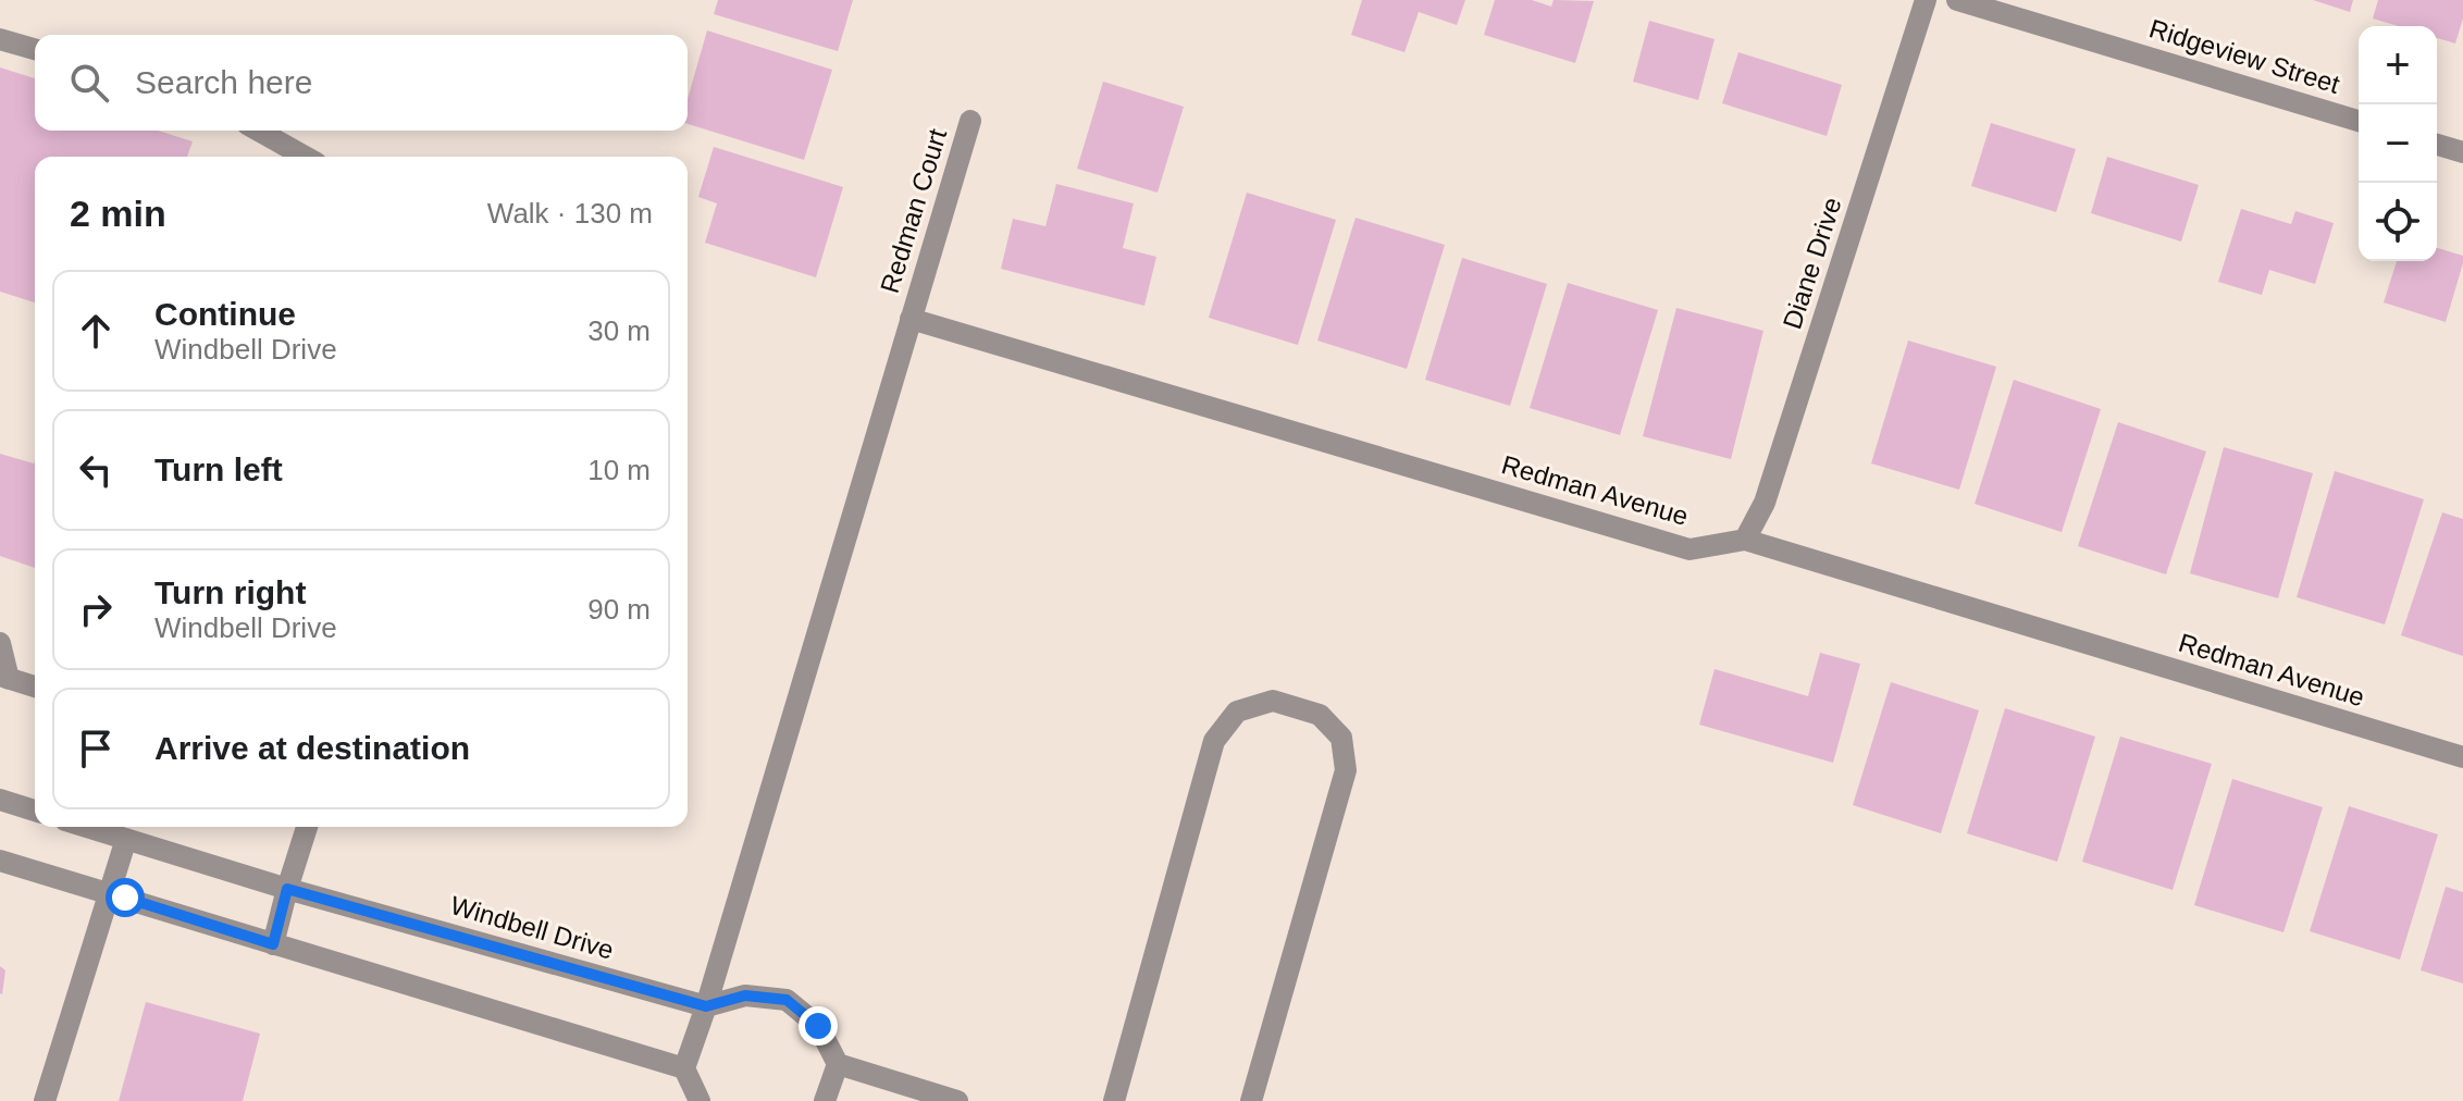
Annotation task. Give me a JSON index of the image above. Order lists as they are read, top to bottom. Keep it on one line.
{"streets":{"street":["Ridgeview Street","Redman Court","Diane Drive","Redman Avenue","Windbell Drive"]},"crossings":[["Redman Court","Redman Avenue"],["Redman Court","Windbell Drive"],["Diane Drive","Redman Avenue"]],"page":{"map_buttons":["+","−"],"search":"Search here","heading":["2 min","Walk · 130 m"],"list":[["Continue","Windbell Drive","30 m"],["Turn left","10 m"],["Turn right","Windbell Drive","90 m"],"Arrive at destination"]}}
